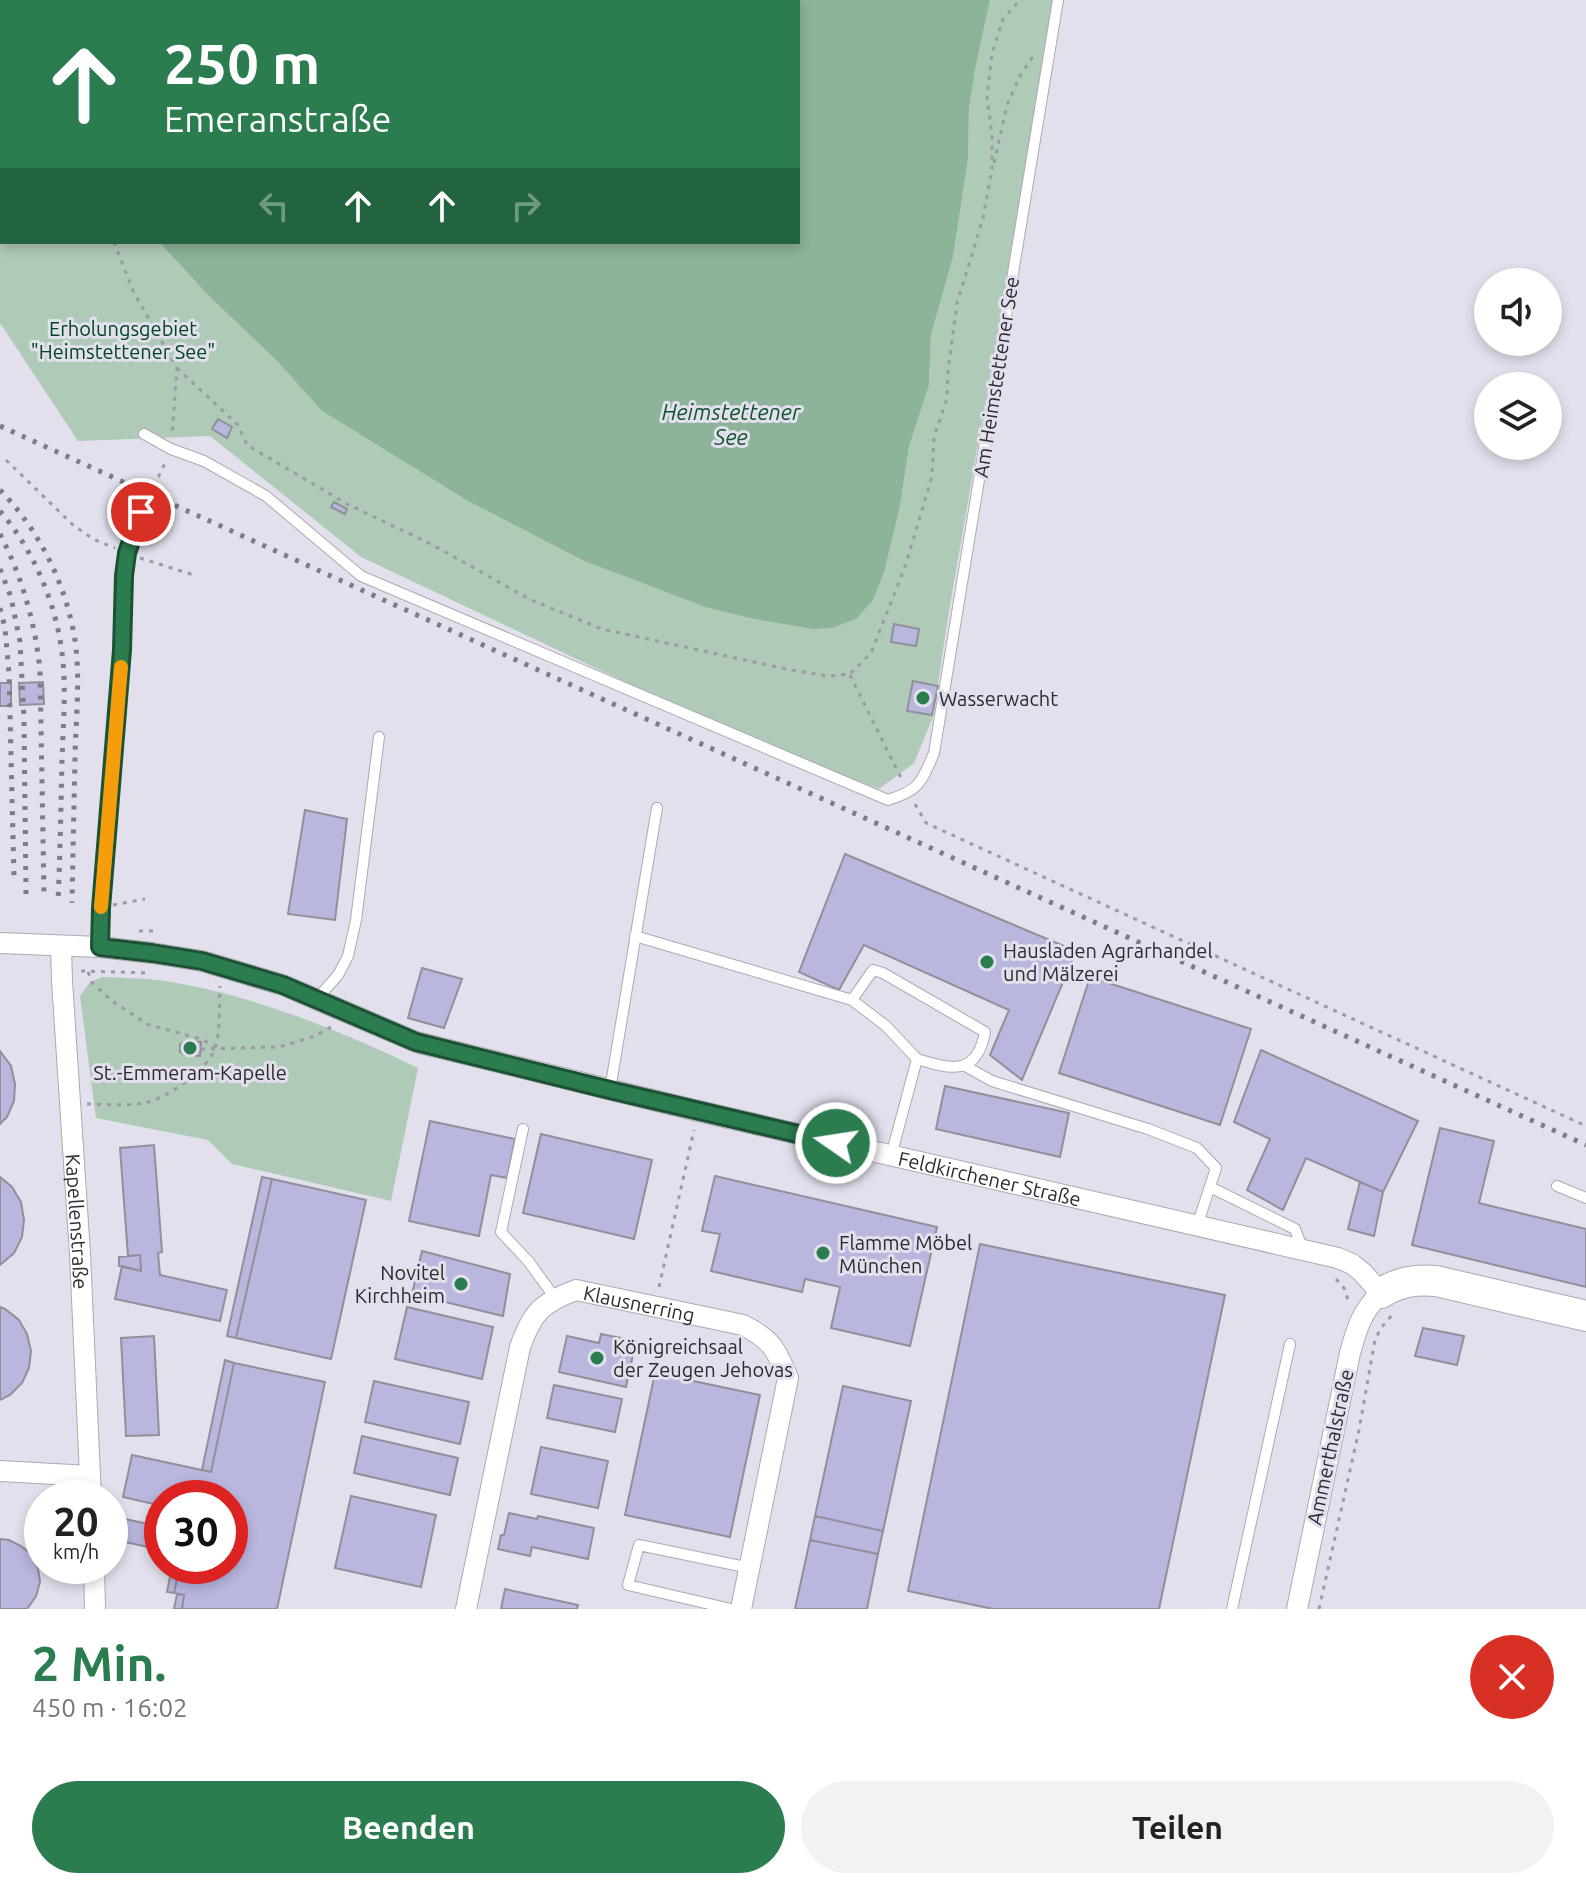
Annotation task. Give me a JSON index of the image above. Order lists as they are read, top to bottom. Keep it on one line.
{"streets":{"street":["Feldkirchener Straße","Kapellenstraße","Klausnerring","Ammerthalstraße"],"lane":["Am Heimstettener See"]},"crossings":[["Feldkirchener Straße","Kapellenstraße"],["Feldkirchener Straße","Ammerthalstraße"]],"water":["Heimstettener See"],"parks":["Erholungsgebiet \"Heimstettener See\""],"places":["Wasserwacht","Hausladen Agrarhandel und Mälzerei","St.-Emmeram-Kapelle","Flamme Möbel München","Novitel Kirchheim","Königreichsaal der Zeugen Jehovas"],"page":{"turn":["250 m","Emeranstraße"],"speed":"20 km/h","limit":"30","heading":["2 Min.","450 m · 16:02"],"buttons":["Beenden","Teilen"]}}
